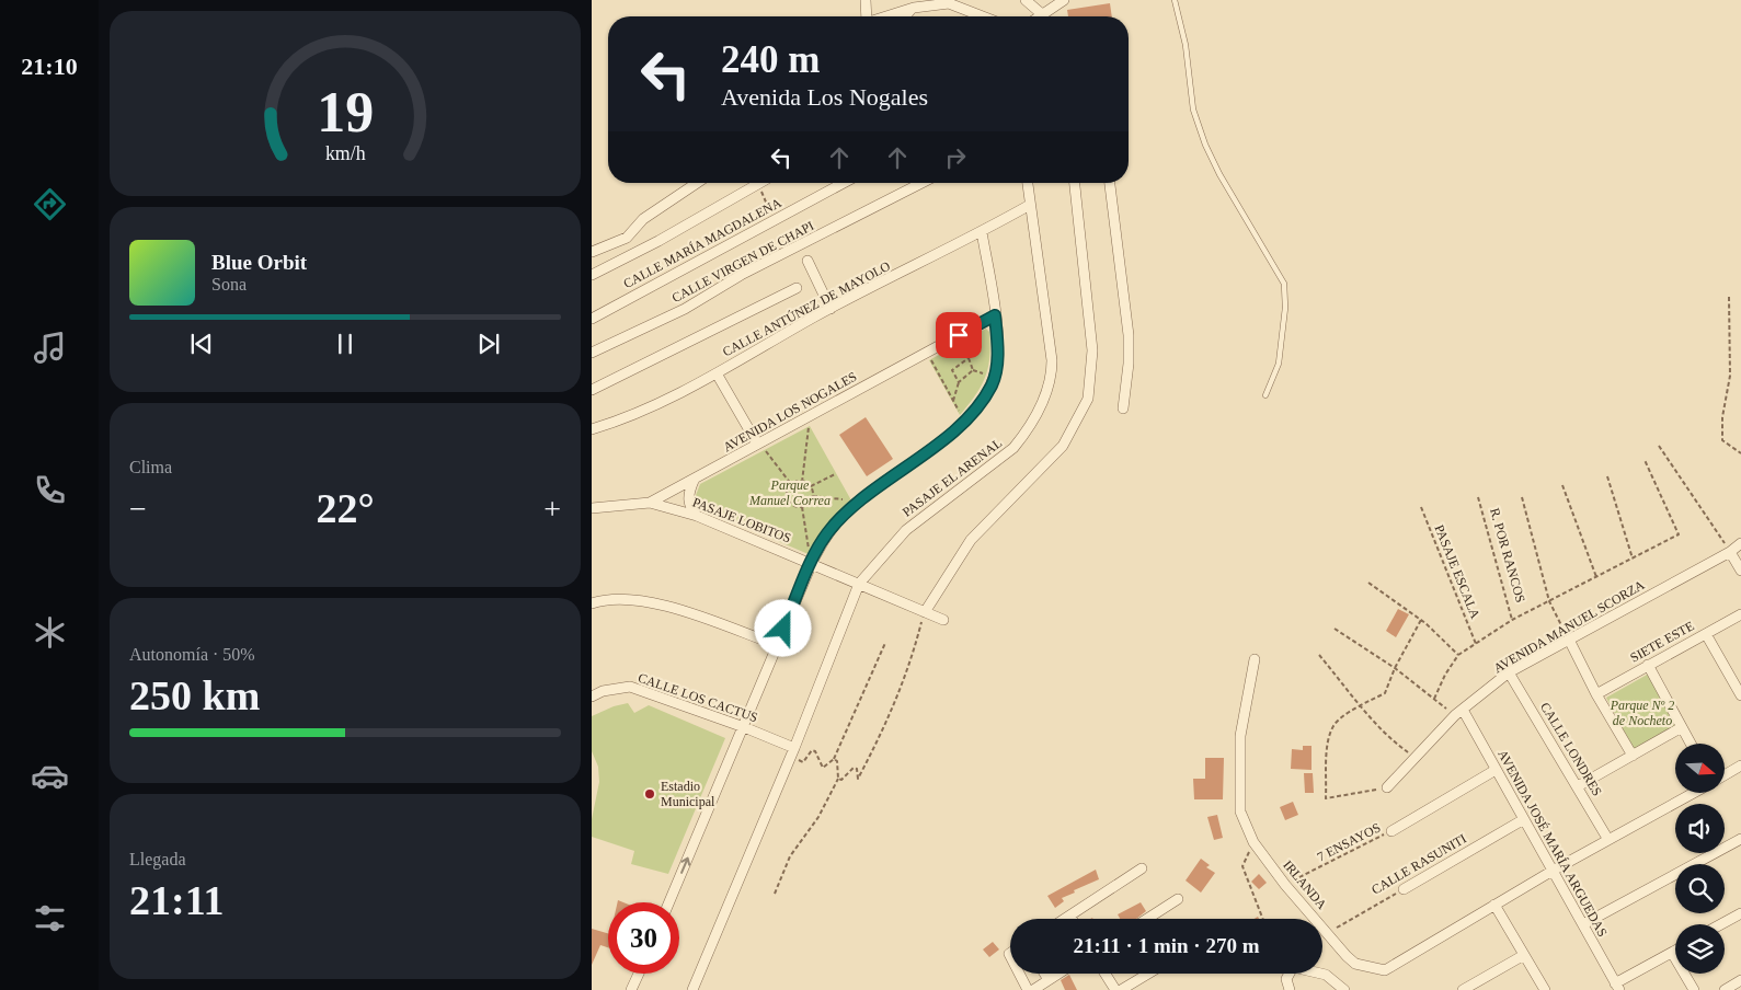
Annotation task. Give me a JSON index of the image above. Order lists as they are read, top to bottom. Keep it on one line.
{"streets":{"street":["CALLE MARÍA MAGDALENA","CALLE VIRGEN DE CHAPI","CALLE ANTÚNEZ DE MAYOLO","AVENIDA LOS NOGALES","PASAJE EL ARENAL","PASAJE LOBITOS","AVENIDA MANUEL SCORZA","SIETE ESTE","CALLE LOS CACTUS","CALLE LONDRES","AVENIDA JOSÉ MARÍA ARGUEDAS","CALLE RASUNITI","IRLANDA"],"path":["R. POR RANCOS","PASAJE ESCALA","7 ENSAYOS"]},"crossings":[["CALLE ANTÚNEZ DE MAYOLO","PASAJE EL ARENAL"],["AVENIDA LOS NOGALES","PASAJE LOBITOS"],["PASAJE EL ARENAL","PASAJE LOBITOS"],["PASAJE EL ARENAL","CALLE LOS CACTUS"],["AVENIDA MANUEL SCORZA","CALLE LONDRES"],["AVENIDA MANUEL SCORZA","AVENIDA JOSÉ MARÍA ARGUEDAS"],["CALLE LONDRES","IRLANDA"],["7 ENSAYOS","IRLANDA"],["AVENIDA JOSÉ MARÍA ARGUEDAS","CALLE RASUNITI"],["AVENIDA JOSÉ MARÍA ARGUEDAS","IRLANDA"],["CALLE RASUNITI","IRLANDA"]],"parks":["Parque Manuel Correa","Parque Nº 2 de Nocheto"],"places":["Estadio Municipal"],"north":"right","page":{"tabs":"21:10","turn":["240 m","Avenida Los Nogales"],"song":["Blue Orbit","Sona"],"tile":["Clima",["Autonomía · 50%","250 km"],["Llegada","21:11"]],"heat":["−","22°","+"],"limit":"30","trip":"21:11 · 1 min · 270 m","gauge":["19","km/h"]}}
